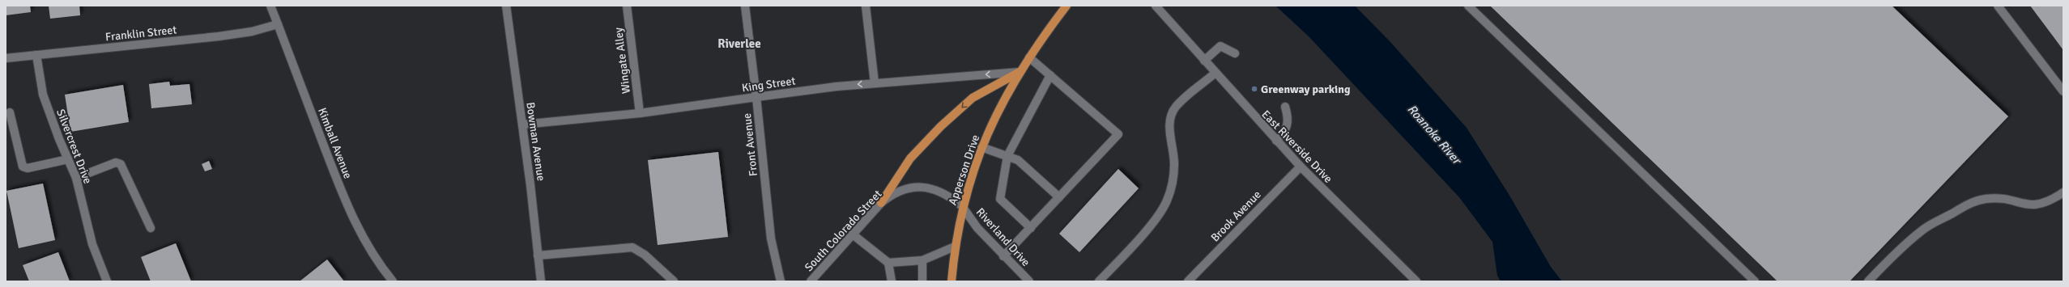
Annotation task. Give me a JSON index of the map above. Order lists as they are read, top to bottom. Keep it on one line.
{"streets":{"main road":["Apperson Drive"],"street":["Franklin Street","Wingate Alley","King Street","Bowman Avenue","Kimball Avenue","Front Avenue","Silvercrest Drive","East Riverside Drive","Brook Avenue","South Colorado Street","Riverland Drive"]},"crossings":[["Franklin Street","Kimball Avenue"],["Franklin Street","Silvercrest Drive"],["Wingate Alley","King Street"],["King Street","Bowman Avenue"],["King Street","Front Avenue"],["King Street","Apperson Drive"],["East Riverside Drive","Brook Avenue"],["Apperson Drive","South Colorado Street"],["Apperson Drive","Riverland Drive"],["South Colorado Street","Riverland Drive"]],"one_way":["King Street"],"districts":["Riverlee"],"water":["Roanoke River"],"places":["Greenway parking"]}
